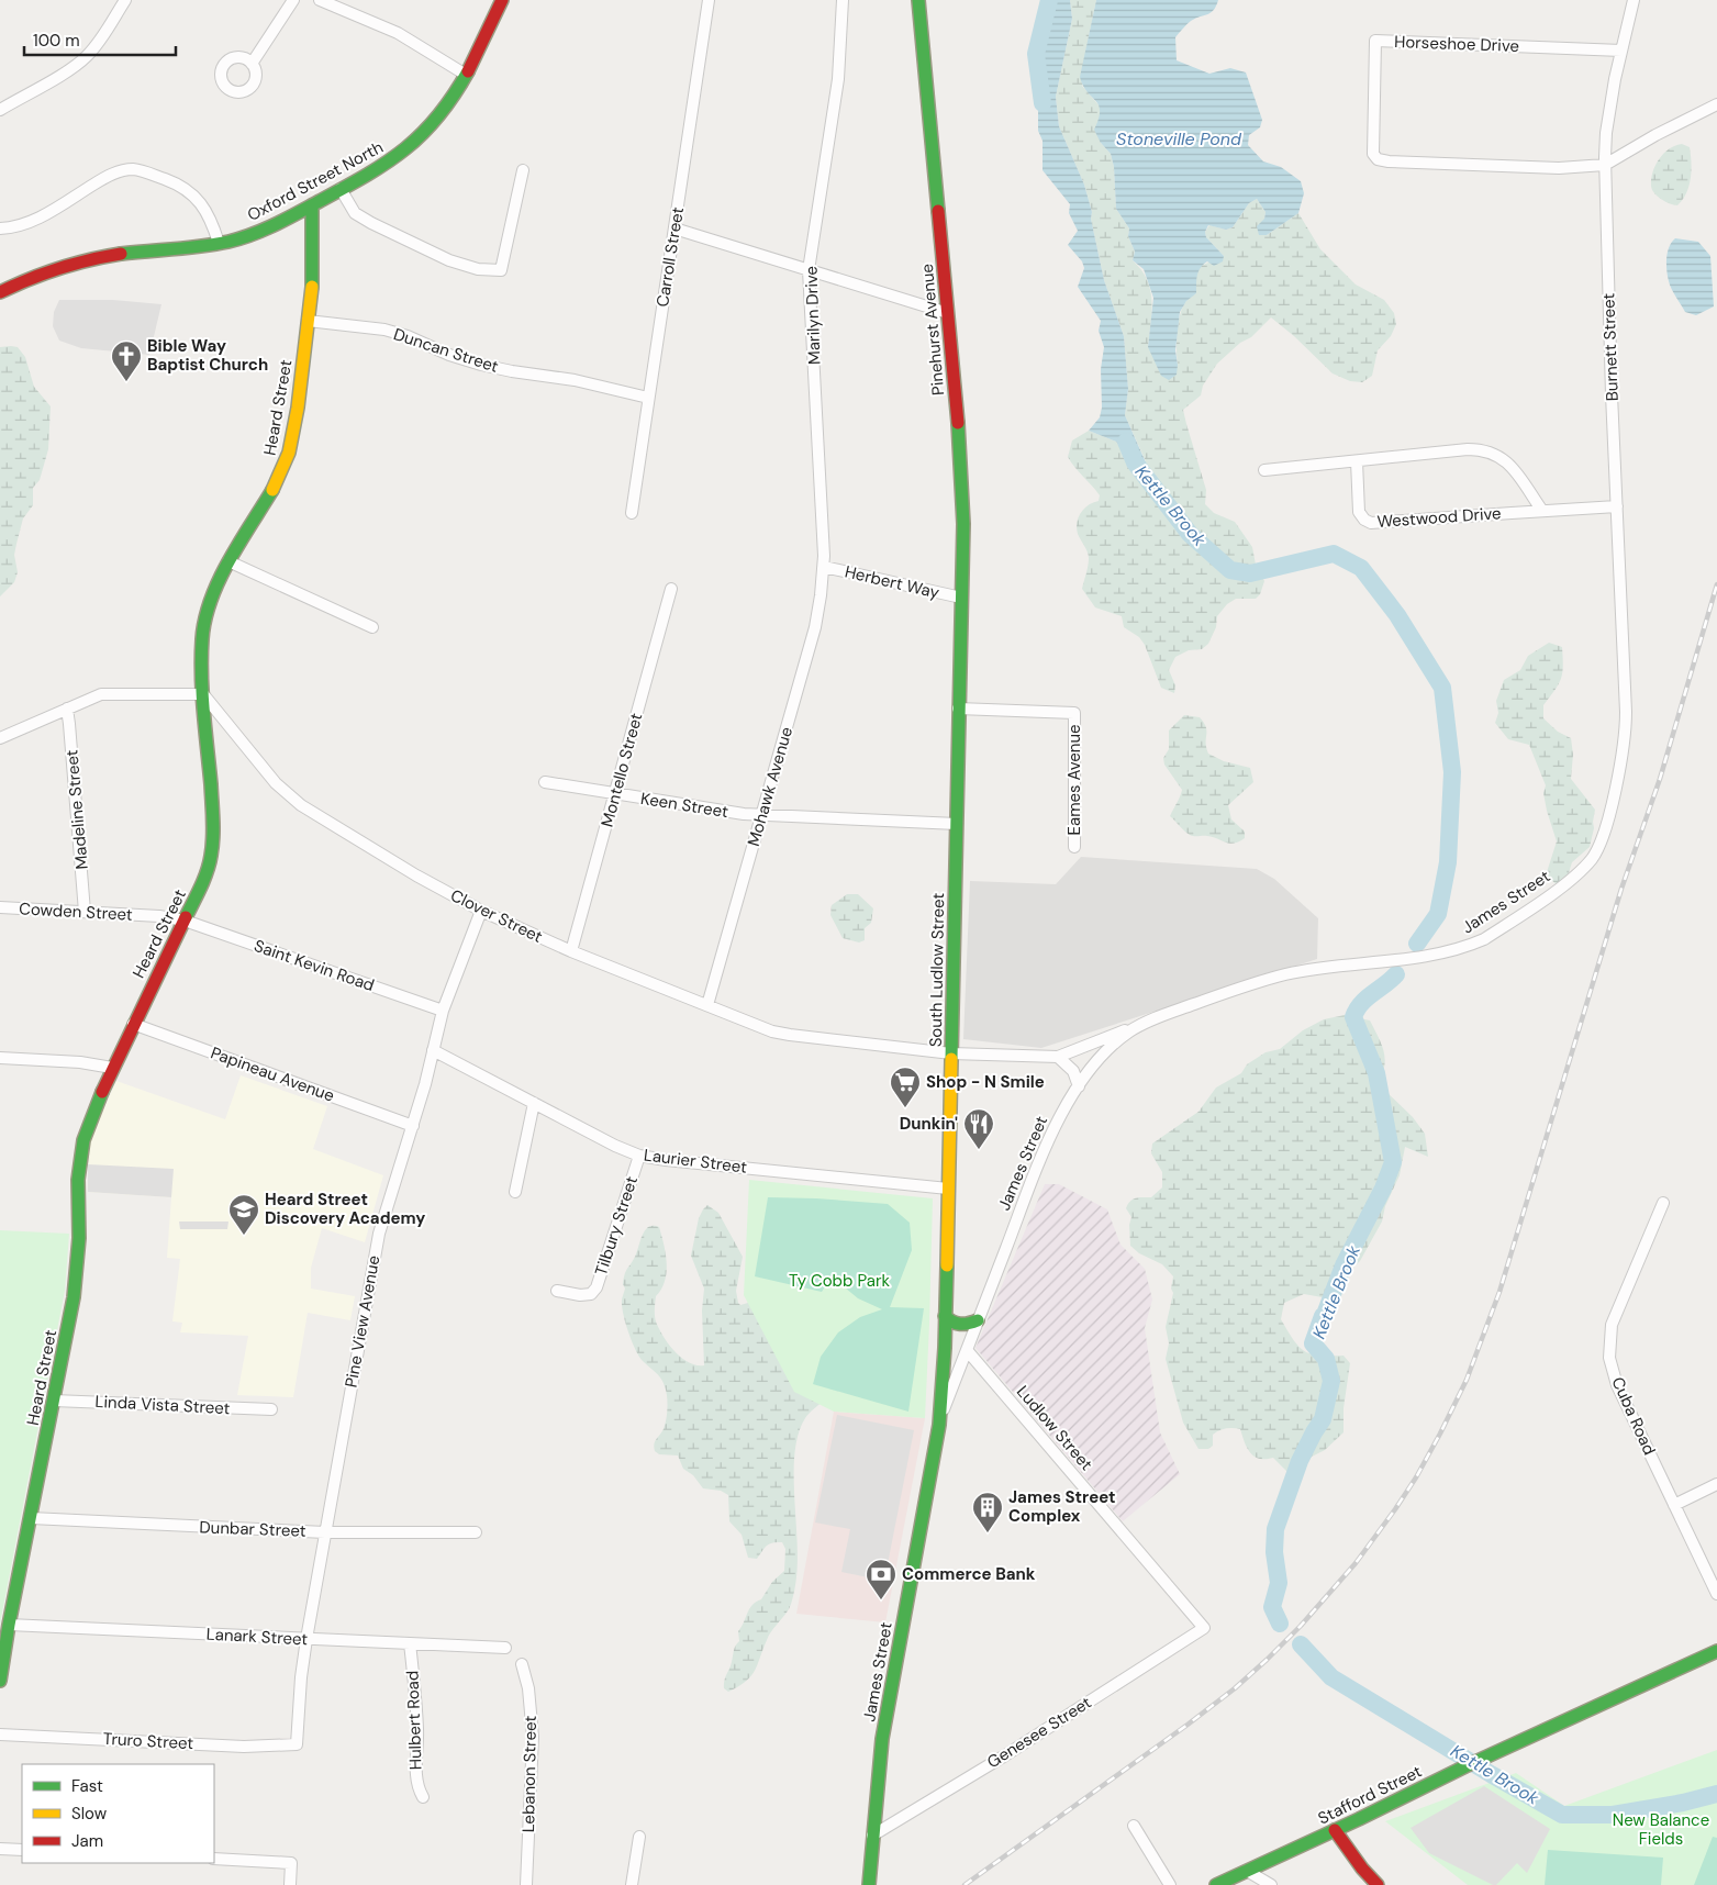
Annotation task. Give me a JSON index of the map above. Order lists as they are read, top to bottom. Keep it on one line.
{"streets":{"main road":["Oxford Street North","Pinehurst Avenue","Heard Street","James Street","South Ludlow Street","Stafford Street"],"street":["Horseshoe Drive","Carroll Street","Marilyn Drive","Burnett Street","Duncan Street","Westwood Drive","Herbert Way","Montello Street","Eames Avenue","Mohawk Avenue","Keen Street","Madeline Street","Cowden Street","Clover Street","Saint Kevin Road","Papineau Avenue","Laurier Street","Tilbury Street","Pine View Avenue","Linda Vista Street","Cuba Road","Ludlow Street","Dunbar Street","Lanark Street","Hulbert Road","Genesee Street","Truro Street","Lebanon Street"]},"crossings":[["Horseshoe Drive","Burnett Street"],["Oxford Street North","Heard Street"],["Carroll Street","Duncan Street"],["Marilyn Drive","Herbert Way"],["Marilyn Drive","Mohawk Avenue"],["Pinehurst Avenue","Herbert Way"],["Pinehurst Avenue","South Ludlow Street"],["Burnett Street","Westwood Drive"],["Burnett Street","James Street"],["Duncan Street","Heard Street"],["Heard Street","Cowden Street"],["Heard Street","Clover Street"],["Heard Street","Saint Kevin Road"],["Heard Street","Papineau Avenue"],["Heard Street","Linda Vista Street"],["Heard Street","Dunbar Street"],["Heard Street","Lanark Street"],["Herbert Way","Mohawk Avenue"],["Montello Street","Keen Street"],["Montello Street","Clover Street"],["Eames Avenue","South Ludlow Street"],["Mohawk Avenue","Keen Street"],["Mohawk Avenue","Clover Street"],["Keen Street","South Ludlow Street"],["Madeline Street","Cowden Street"],["James Street","Clover Street"],["James Street","South Ludlow Street"],["James Street","Ludlow Street"],["James Street","Genesee Street"],["Cowden Street","Saint Kevin Road"],["Clover Street","South Ludlow Street"],["Clover Street","Pine View Avenue"],["Saint Kevin Road","Pine View Avenue"],["South Ludlow Street","Laurier Street"],["Papineau Avenue","Pine View Avenue"],["Laurier Street","Tilbury Street"],["Laurier Street","Pine View Avenue"],["Pine View Avenue","Dunbar Street"],["Pine View Avenue","Lanark Street"],["Pine View Avenue","Truro Street"],["Ludlow Street","Genesee Street"],["Lanark Street","Hulbert Road"]],"water":["Stoneville Pond","Kettle Brook"],"parks":["Ty Cobb Park","New Balance Fields"],"places":{"church":["Bible Way Baptist Church"],"supermarket":["Shop - N Smile"],"restaurant":["Dunkin'"],"school or university":["Heard Street Discovery Academy"],"building":["James Street Complex"],"bank":["Commerce Bank"]},"legend":["Fast","Slow","Jam"],"scale_bar":"100 m"}
